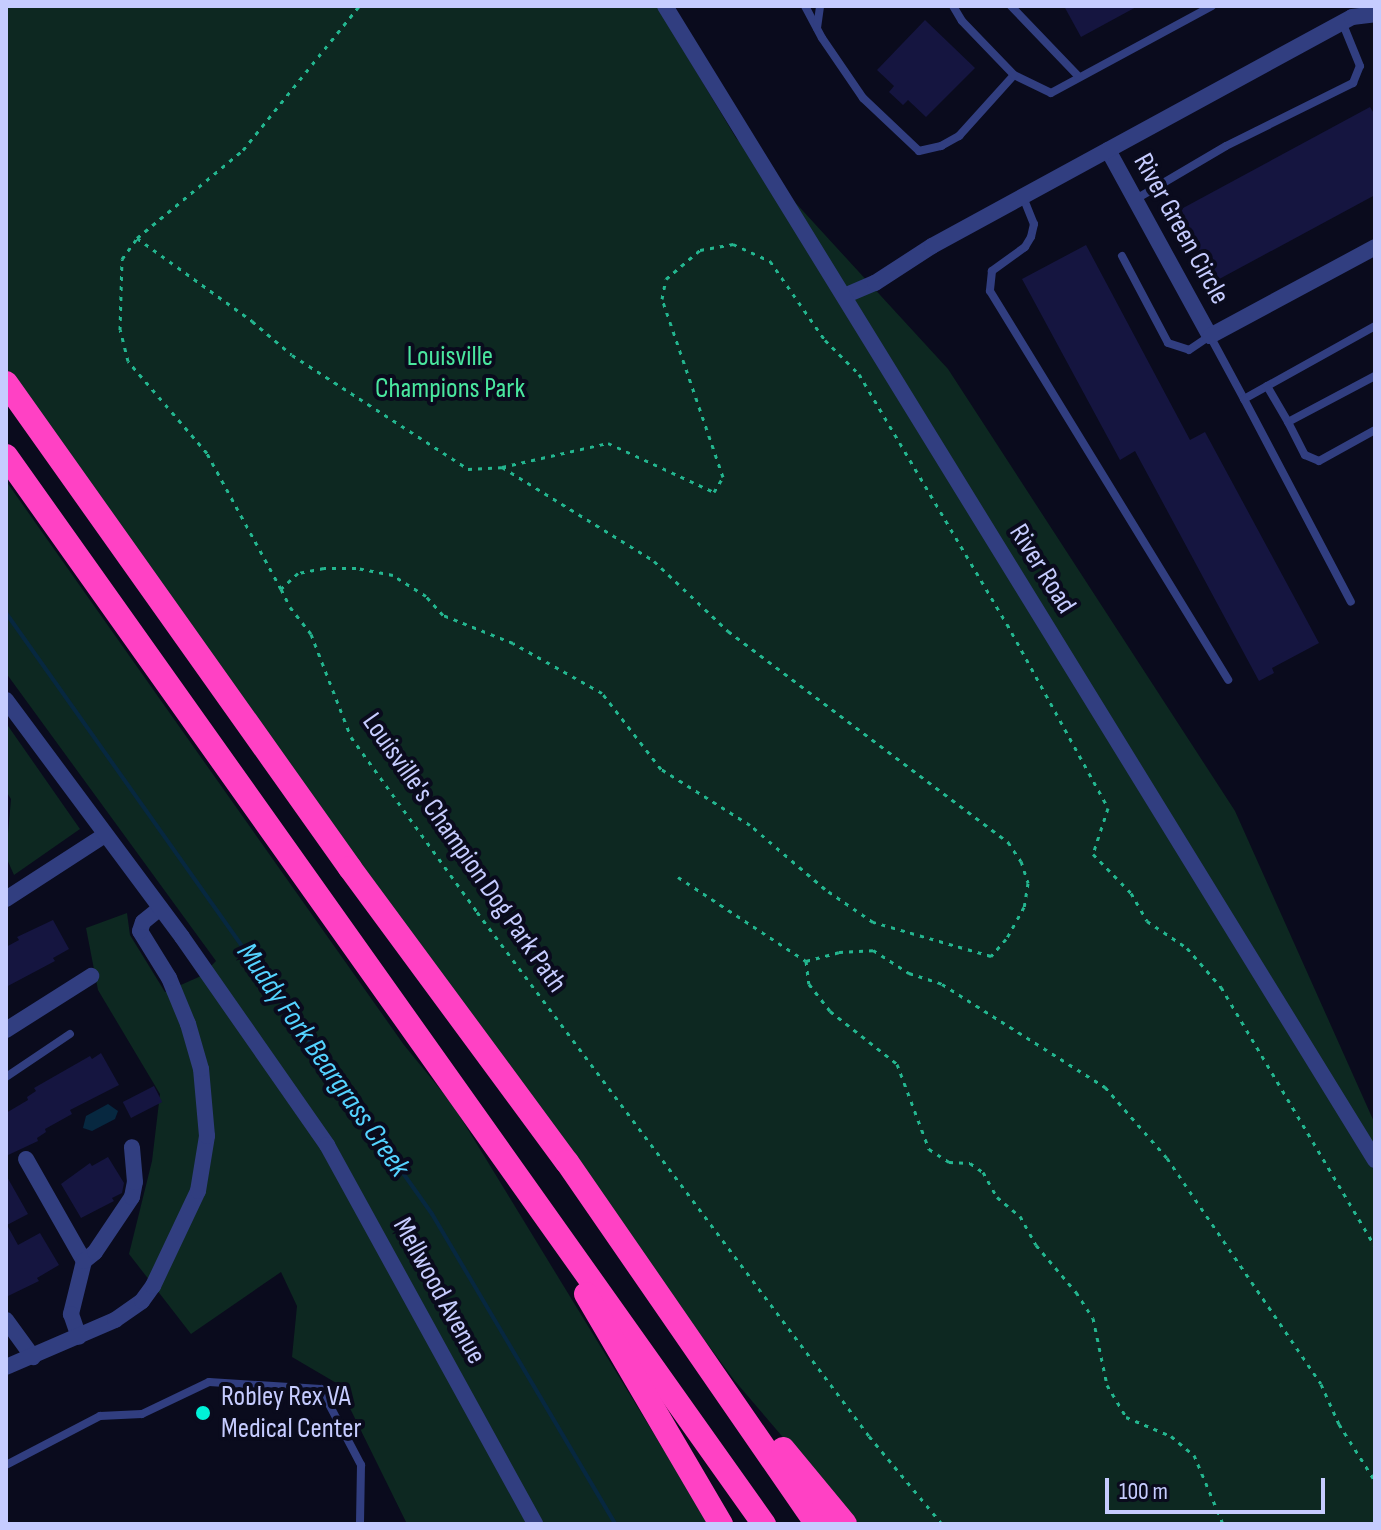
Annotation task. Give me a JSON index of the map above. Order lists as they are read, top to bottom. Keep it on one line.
{"streets":{"street":["River Green Circle","River Road","Mellwood Avenue"],"path":["Louisville's Champion Dog Park Path"]},"crossings":[["River Green Circle","River Road"]],"water":["Muddy Fork Beargrass Creek"],"parks":["Louisville Champions Park"],"places":["Robley Rex VA Medical Center"],"scale_bar":"100 m"}
